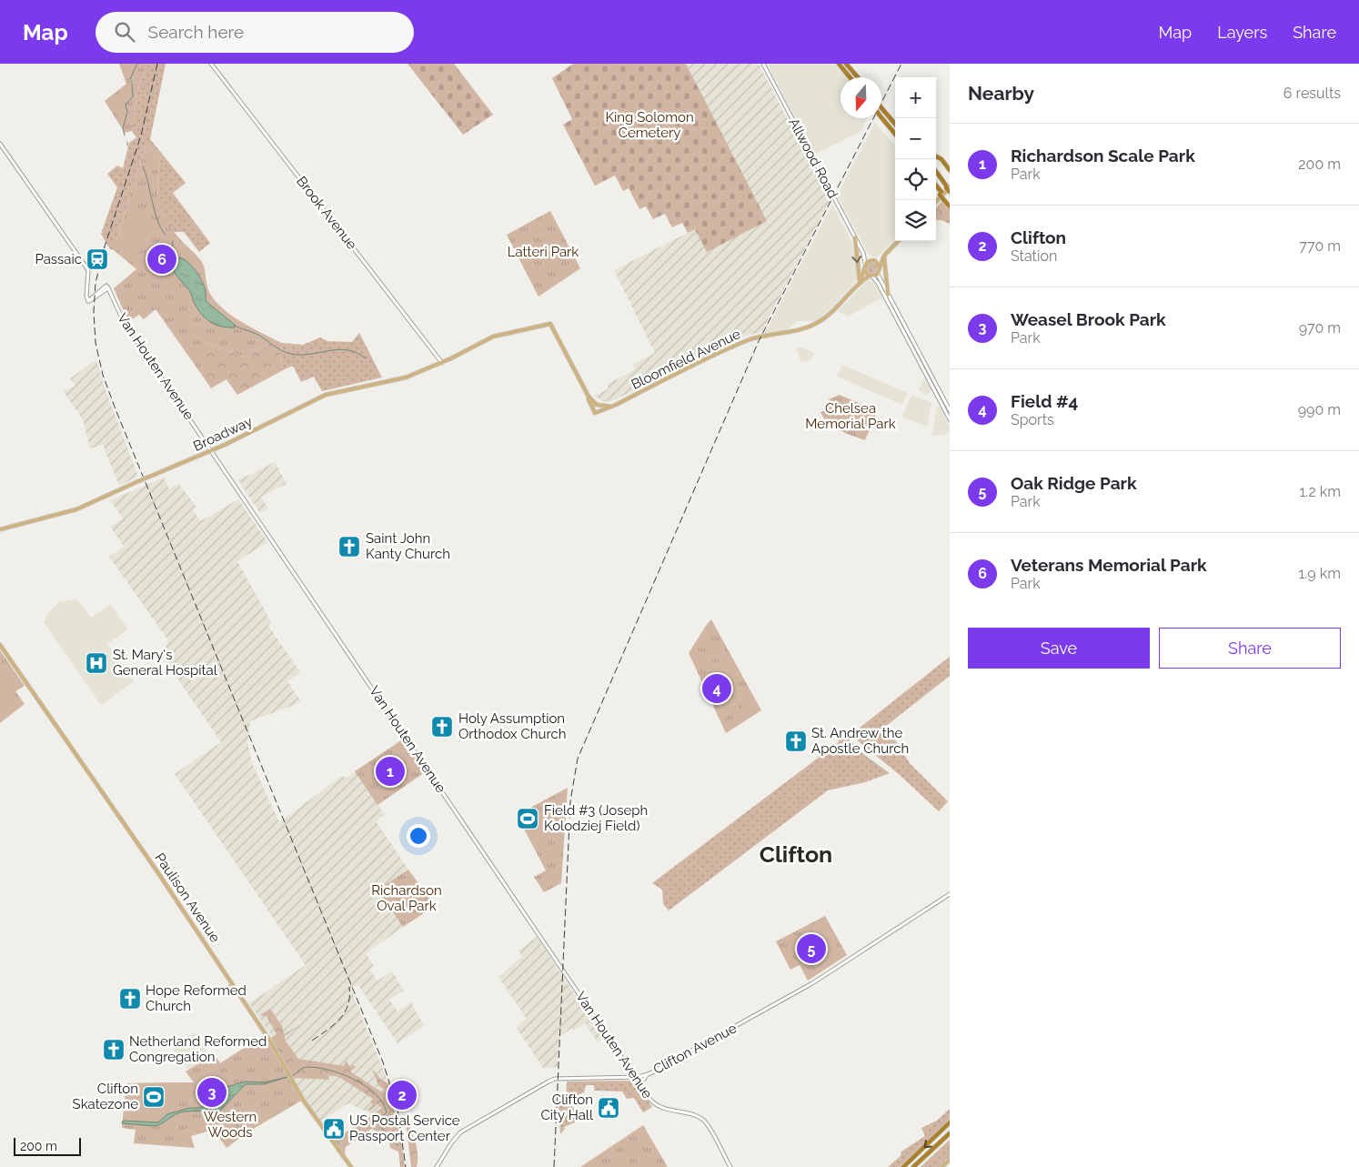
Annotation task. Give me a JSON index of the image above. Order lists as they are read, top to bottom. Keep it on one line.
{"streets":{"main road":["Allwood Road","Brook Avenue","Bloomfield Avenue","Van Houten Avenue","Broadway","Paulison Avenue","Clifton Avenue"]},"crossings":[["Allwood Road","Bloomfield Avenue"],["Brook Avenue","Broadway"],["Bloomfield Avenue","Broadway"],["Van Houten Avenue","Broadway"],["Van Houten Avenue","Clifton Avenue"]],"districts":["Clifton"],"parks":["King Solomon Cemetery","Latteri Park","Chelsea Memorial Park","Richardson Oval Park","Western Woods"],"places":{"station":["Passaic"],"church":["Saint John Kanty Church","Holy Assumption Orthodox Church","St. Andrew the Apostle Church","Hope Reformed Church","Netherland Reformed Congregation"],"hospital":["St. Mary's General Hospital"],"sports":["Field #3 (Joseph Kolodziej Field)","Clifton Skatezone"],"public building":["Clifton City Hall","US Postal Service Passport Center"]},"scale_bar":"200 m","north":"bottom","page":{"header":"Map","search":"Search here","nav":["Map","Layers","Share"],"heading":["Nearby","6 results"],"map_buttons":["+","−"],"list":[{"mark":"1","name":"Richardson Scale Park","note":"Park","value":"200 m"},{"mark":"2","name":"Clifton","note":"Station","value":"770 m"},{"mark":"3","name":"Weasel Brook Park","note":"Park","value":"970 m"},{"mark":"4","name":"Field #4","note":"Sports","value":"990 m"},{"mark":"5","name":"Oak Ridge Park","note":"Park","value":"1.2 km"},{"mark":"6","name":"Veterans Memorial Park","note":"Park","value":"1.9 km"}],"pins":["6","4","1","5","3","2"],"buttons":["Save","Share"],"scale":"200 m"}}
